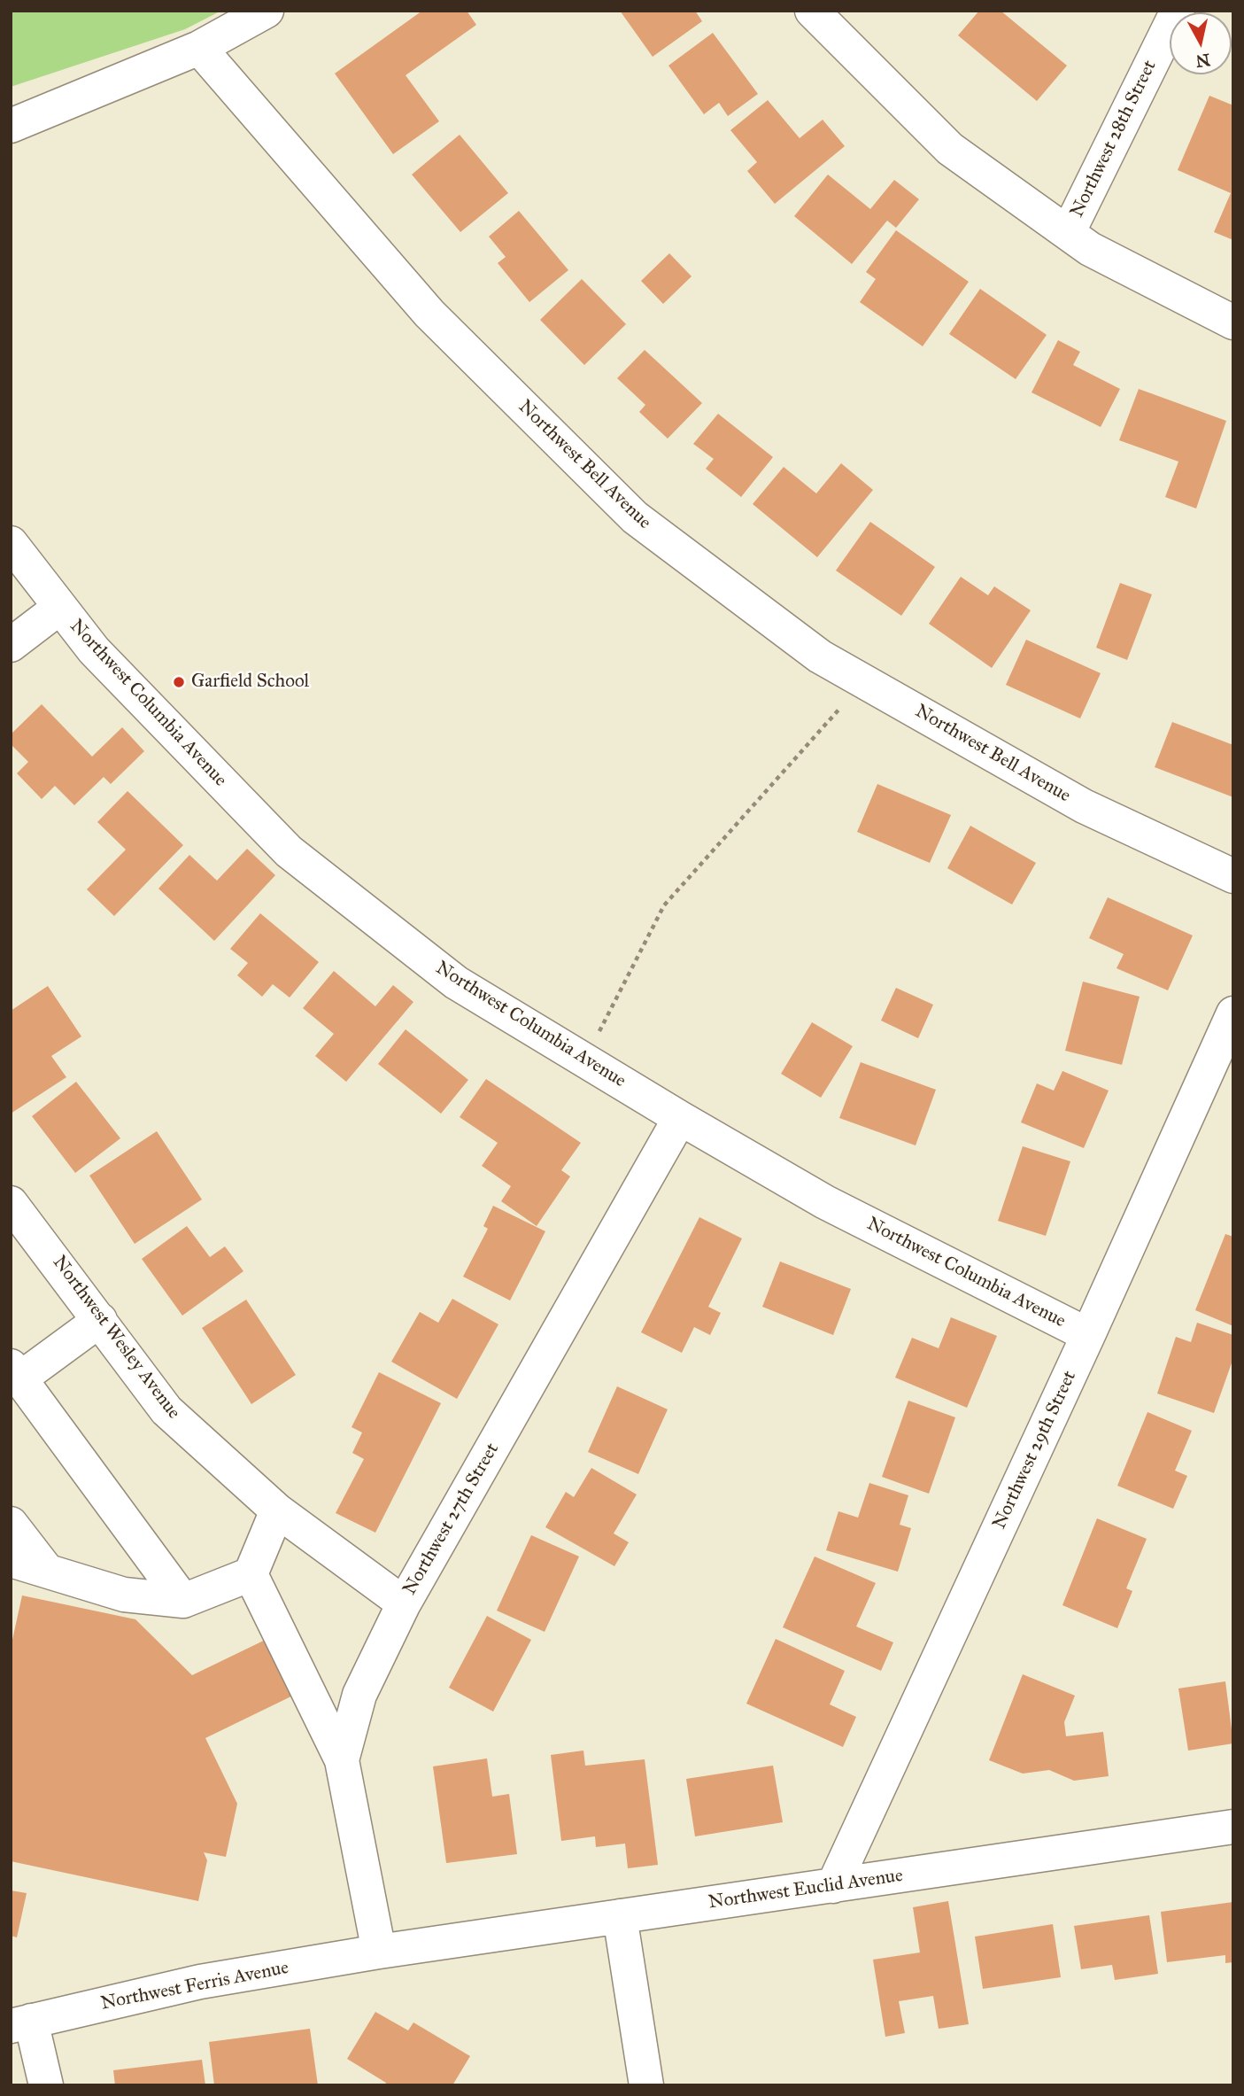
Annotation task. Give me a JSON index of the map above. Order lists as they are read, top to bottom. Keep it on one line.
{"streets":{"street":["Northwest 28th Street","Northwest Bell Avenue","Northwest Columbia Avenue","Northwest Wesley Avenue","Northwest 29th Street","Northwest 27th Street","Northwest Euclid Avenue","Northwest Ferris Avenue"]},"crossings":[["Northwest Columbia Avenue","Northwest 29th Street"],["Northwest Columbia Avenue","Northwest 27th Street"],["Northwest Wesley Avenue","Northwest 27th Street"],["Northwest 29th Street","Northwest Euclid Avenue"],["Northwest 27th Street","Northwest Euclid Avenue"],["Northwest 27th Street","Northwest Ferris Avenue"],["Northwest Euclid Avenue","Northwest Ferris Avenue"]],"places":["Garfield School"],"north":"bottom"}
